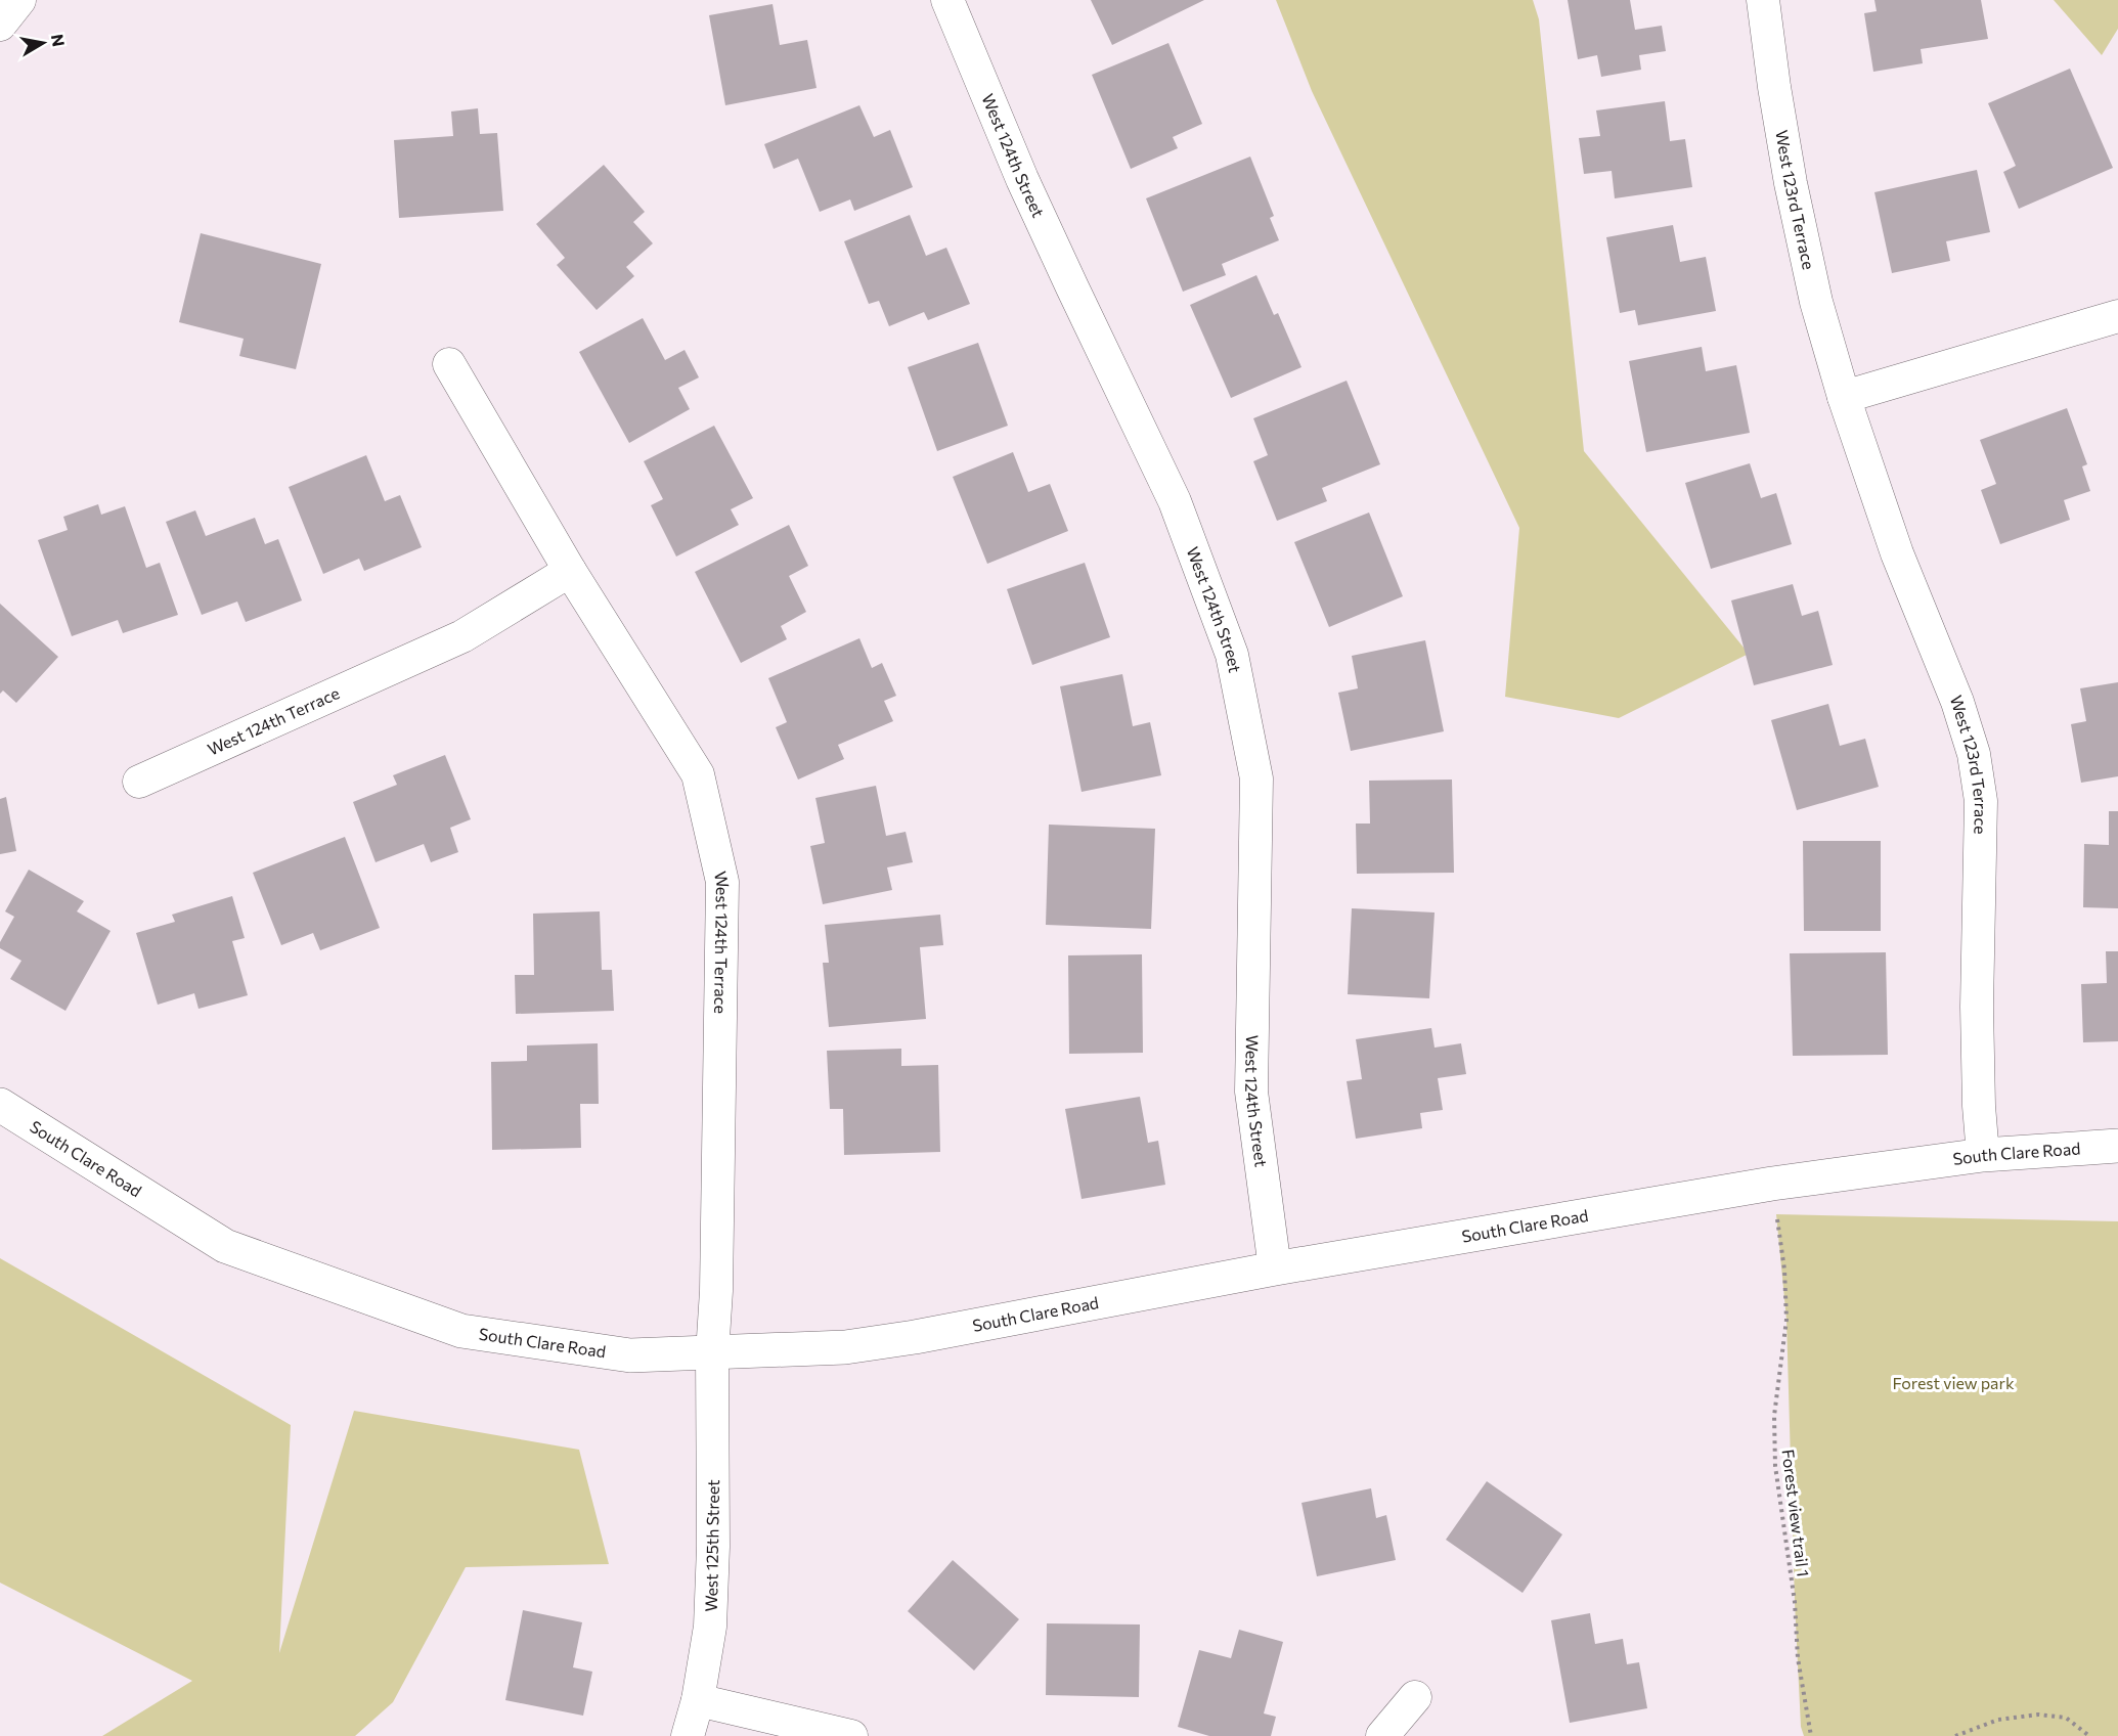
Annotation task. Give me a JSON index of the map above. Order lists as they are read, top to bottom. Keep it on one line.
{"streets":{"street":["West 124th Street","West 123rd Terrace","West 124th Terrace","South Clare Road","West 125th Street"],"path":["Forest view trail 1"]},"crossings":[["West 124th Street","South Clare Road"],["West 123rd Terrace","South Clare Road"],["West 124th Terrace","South Clare Road"],["West 124th Terrace","West 125th Street"],["South Clare Road","Forest view trail 1"],["South Clare Road","West 125th Street"]],"parks":["Forest view park"],"north":"right"}
